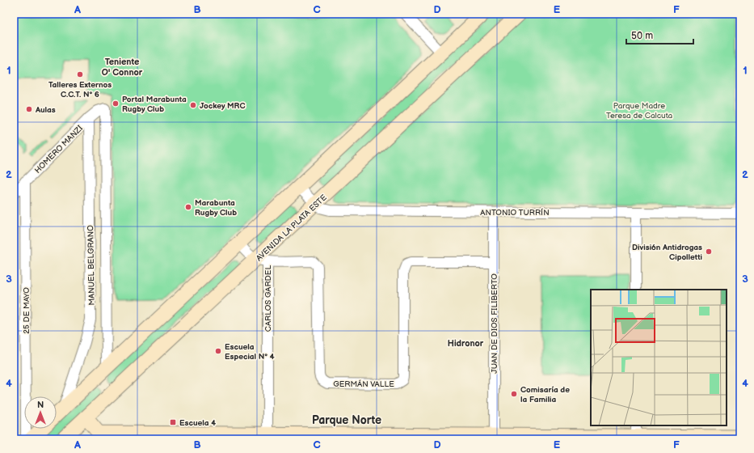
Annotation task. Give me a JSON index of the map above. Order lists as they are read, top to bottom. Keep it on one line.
{"streets":{"main road":["AVENIDA LA PLATA ESTE"],"street":["HOMERO MANZI","ANTONIO TURRÍN","MANUEL BELGRANO","CARLOS GARDEL","25 DE MAYO","JUAN DE DIOS FILIBERTO","GERMÁN VALLE"]},"crossings":[["HOMERO MANZI","MANUEL BELGRANO"],["HOMERO MANZI","25 DE MAYO"],["ANTONIO TURRÍN","AVENIDA LA PLATA ESTE"],["ANTONIO TURRÍN","JUAN DE DIOS FILIBERTO"],["AVENIDA LA PLATA ESTE","CARLOS GARDEL"],["AVENIDA LA PLATA ESTE","GERMÁN VALLE"],["CARLOS GARDEL","GERMÁN VALLE"],["JUAN DE DIOS FILIBERTO","GERMÁN VALLE"]],"districts":["Teniente O' Connor","Hidronor","Parque Norte"],"parks":["Parque Madre Teresa de Calcuta"],"places":{"other":["Talleres Externos C.C.T. N° 6","Portal Marabunta Rugby Club","Jockey MRC","Aulas","Marabunta Rugby Club","División Antidrogas Cipolletti","Escuela Especial N° 4","Comisaría de la Familia"],"transit":["Escuela 4"]},"scale_bar":"50 m","north":"top","grid":{"columns":["A","B","C","D","E","F"],"rows":["1","2","3","4"]}}
